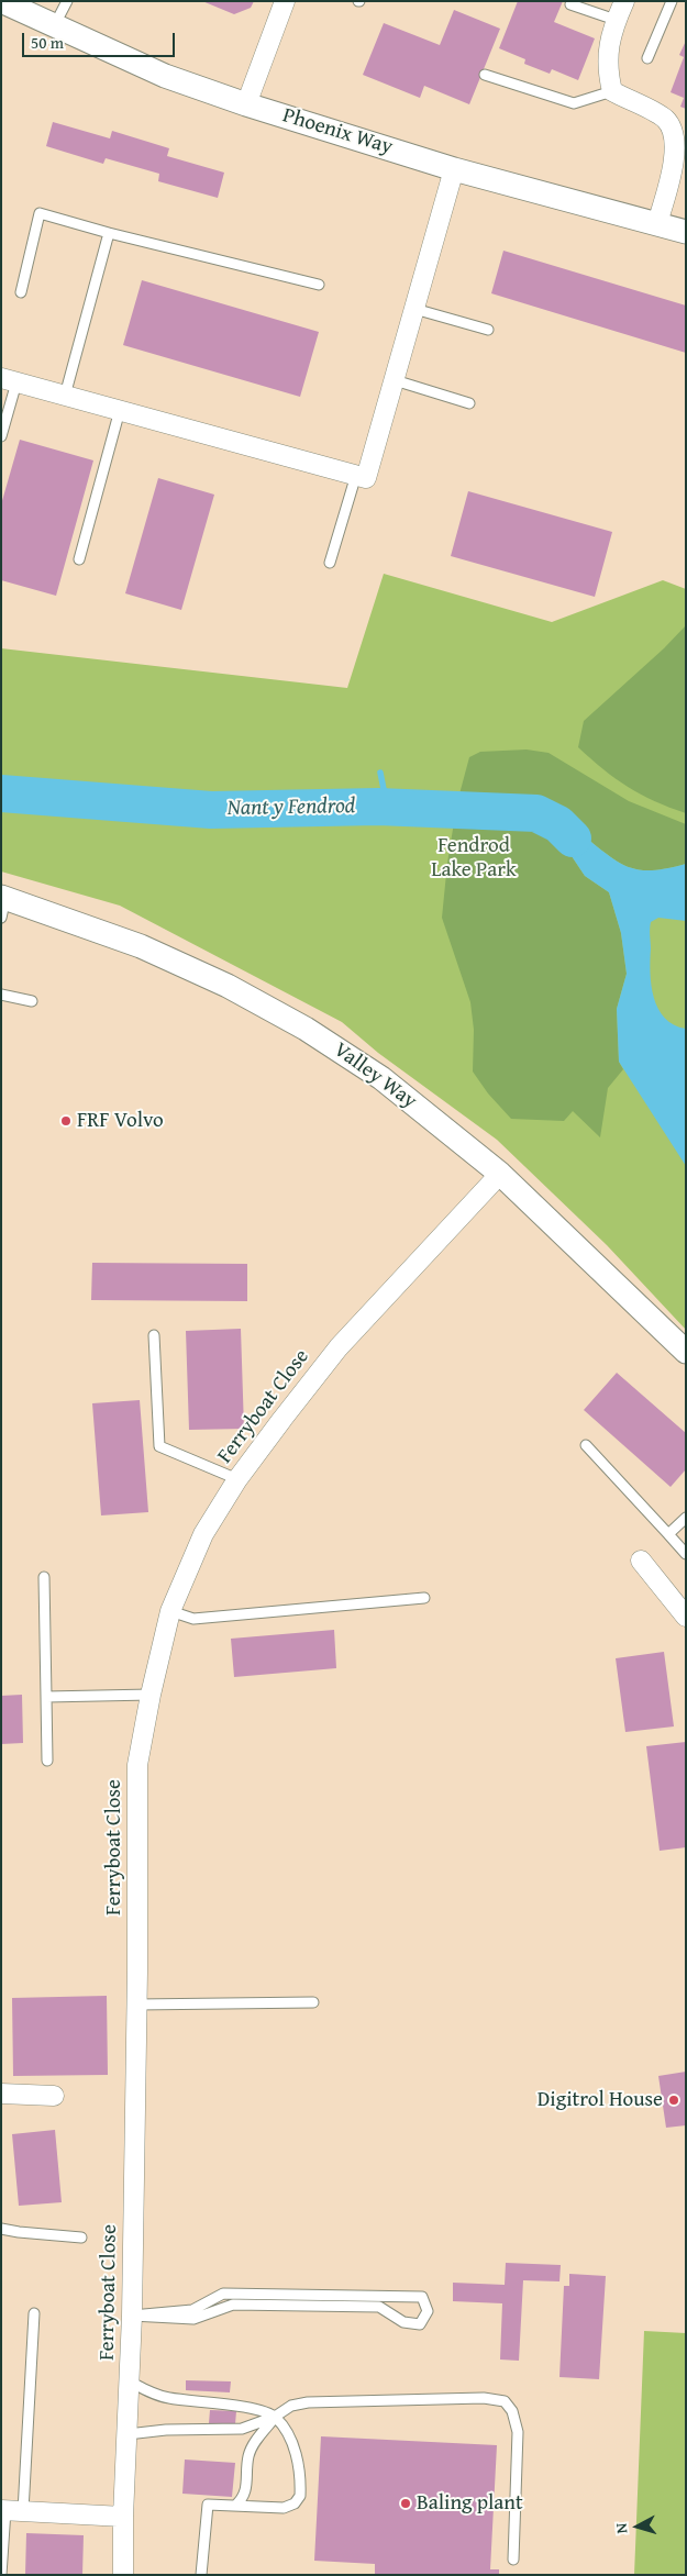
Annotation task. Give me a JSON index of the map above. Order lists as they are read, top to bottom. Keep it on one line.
{"streets":{"street":["Phoenix Way","Valley Way","Ferryboat Close"]},"crossings":[["Valley Way","Ferryboat Close"]],"water":["Nant y Fendrod"],"parks":["Fendrod Lake Park"],"places":["FRF Volvo","Digitrol House","Baling plant"],"scale_bar":"50 m","north":"left"}
